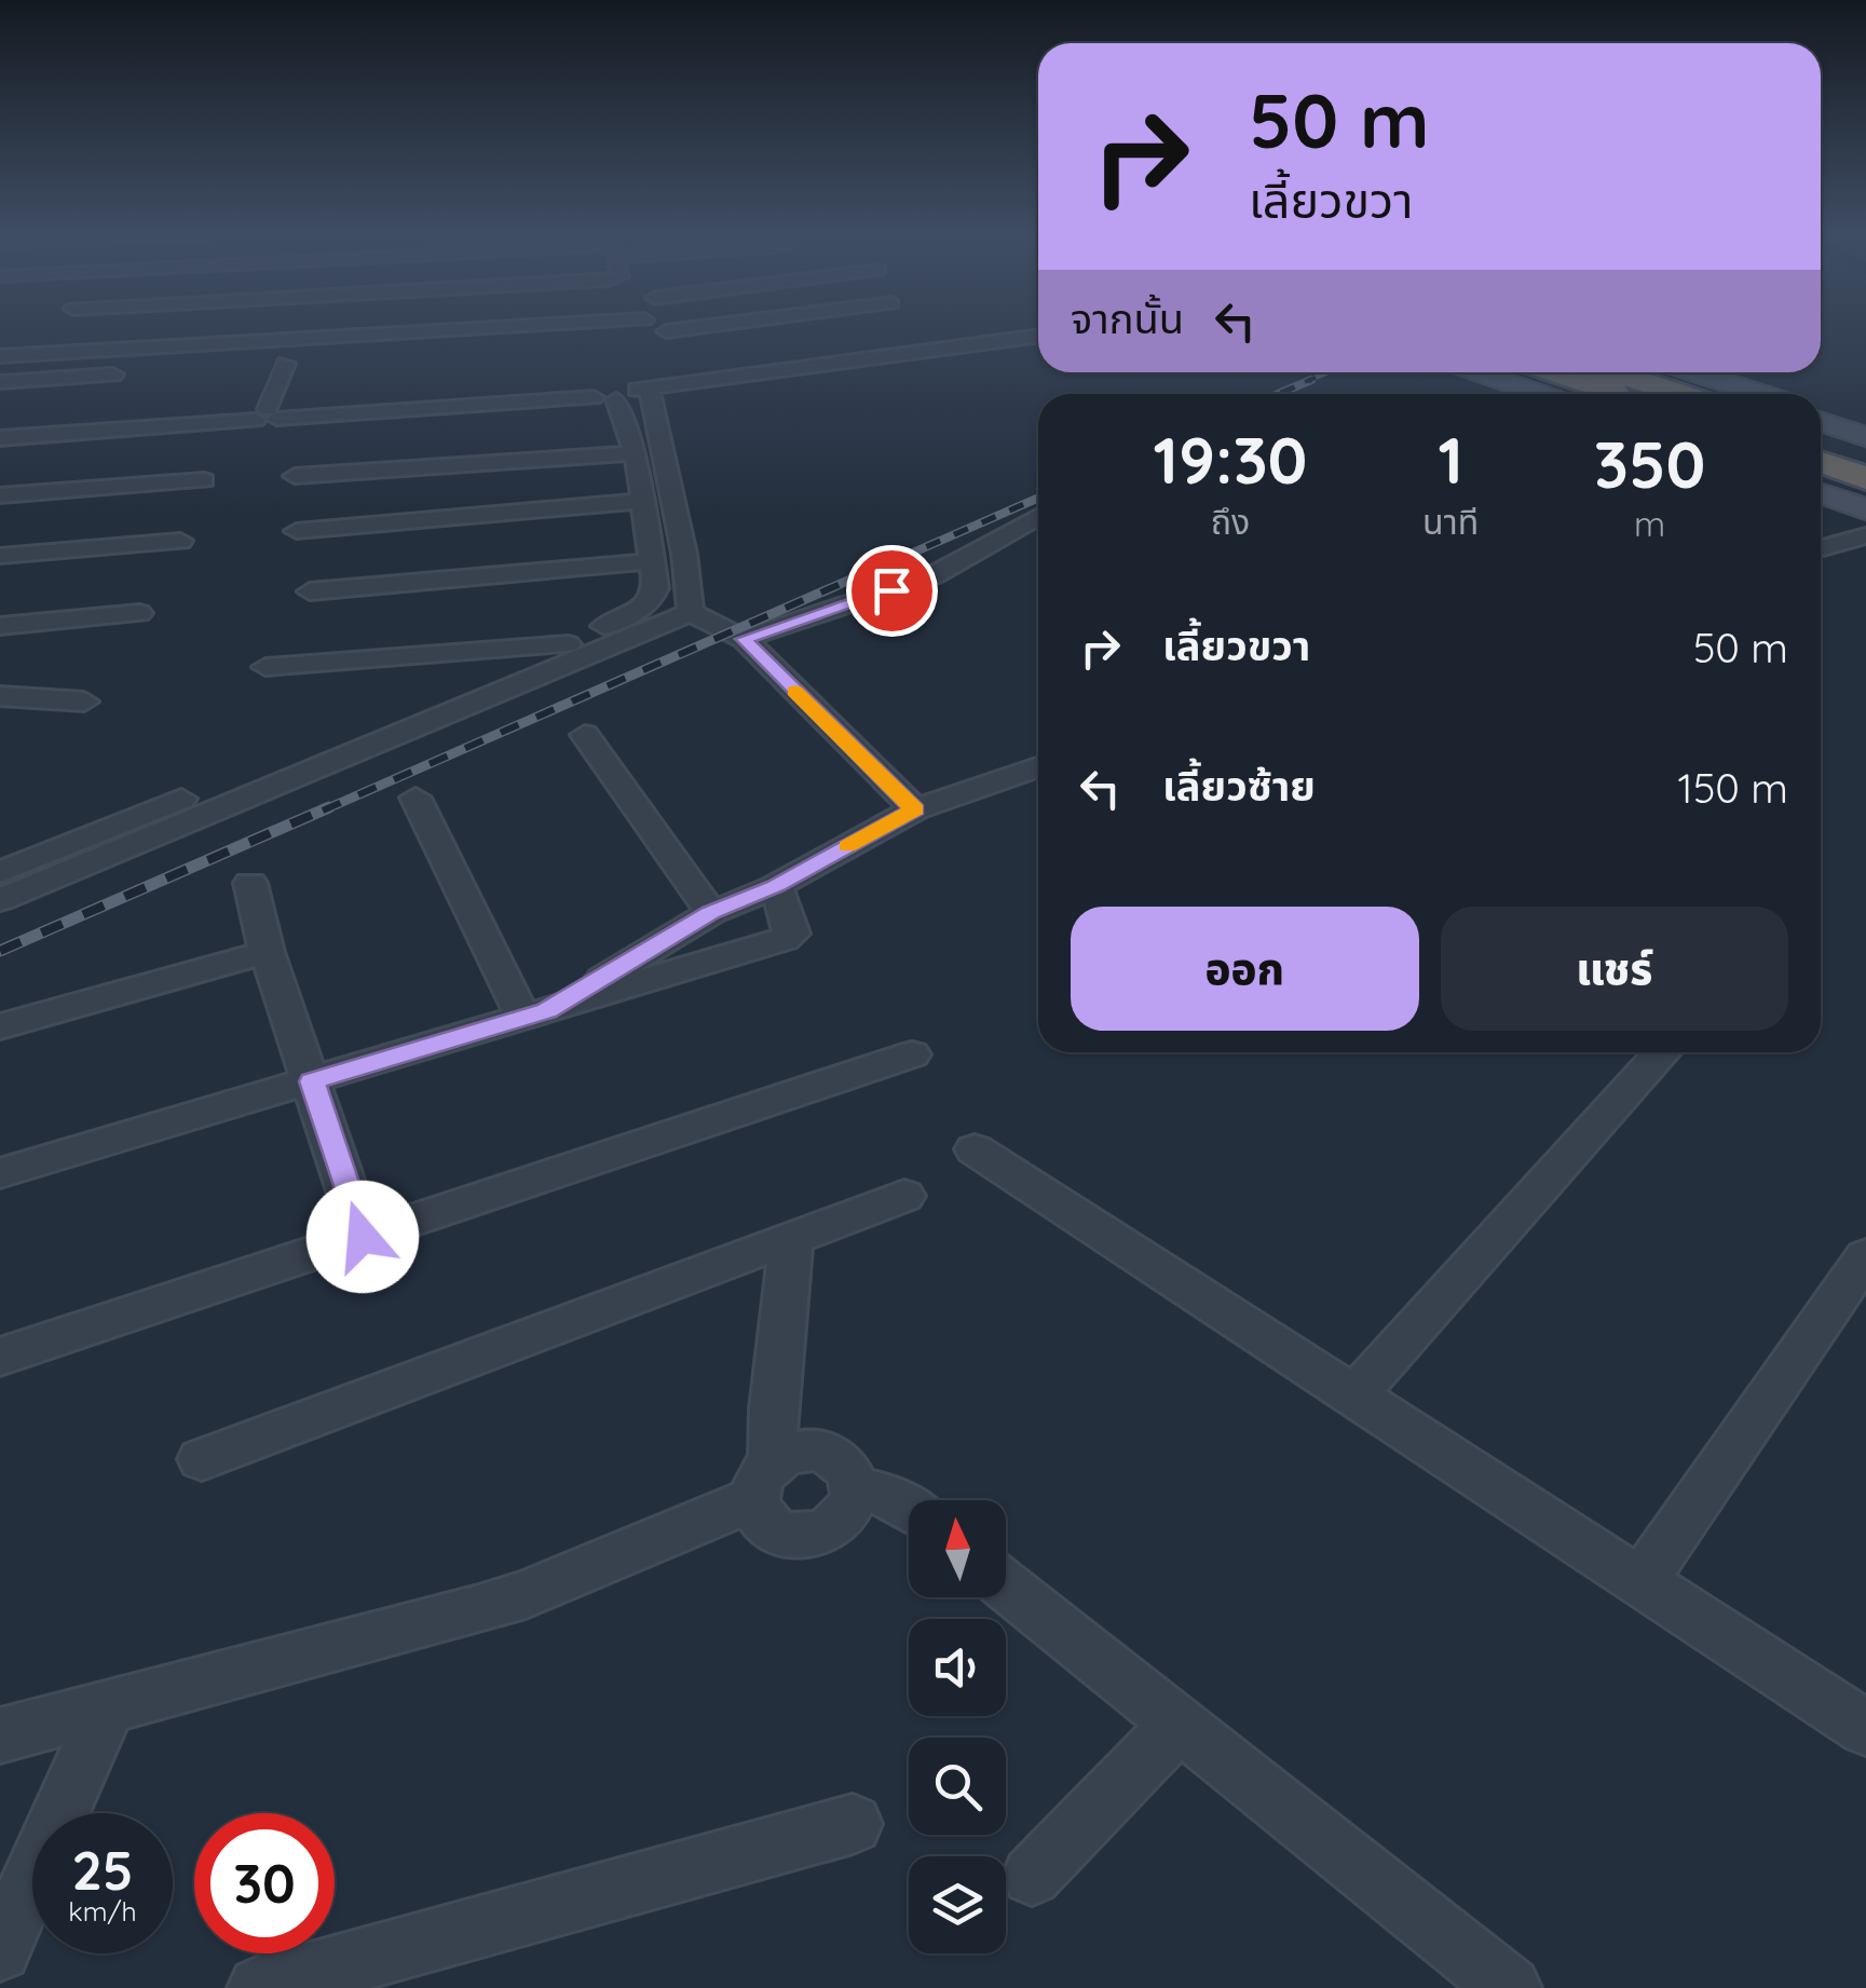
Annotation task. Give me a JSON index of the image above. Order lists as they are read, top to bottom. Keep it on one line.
{"north":"top","page":{"turn":["50 m","เลี้ยวขวา"],"then":"จากนั้น","eta":["19:30","ถึง","1","นาที","350","m"],"list":[{"name":"เลี้ยวขวา","value":"50 m"},{"name":"เลี้ยวซ้าย","value":"150 m"}],"buttons":["ออก","แชร์"],"speed":"25 km/h","limit":"30"}}
